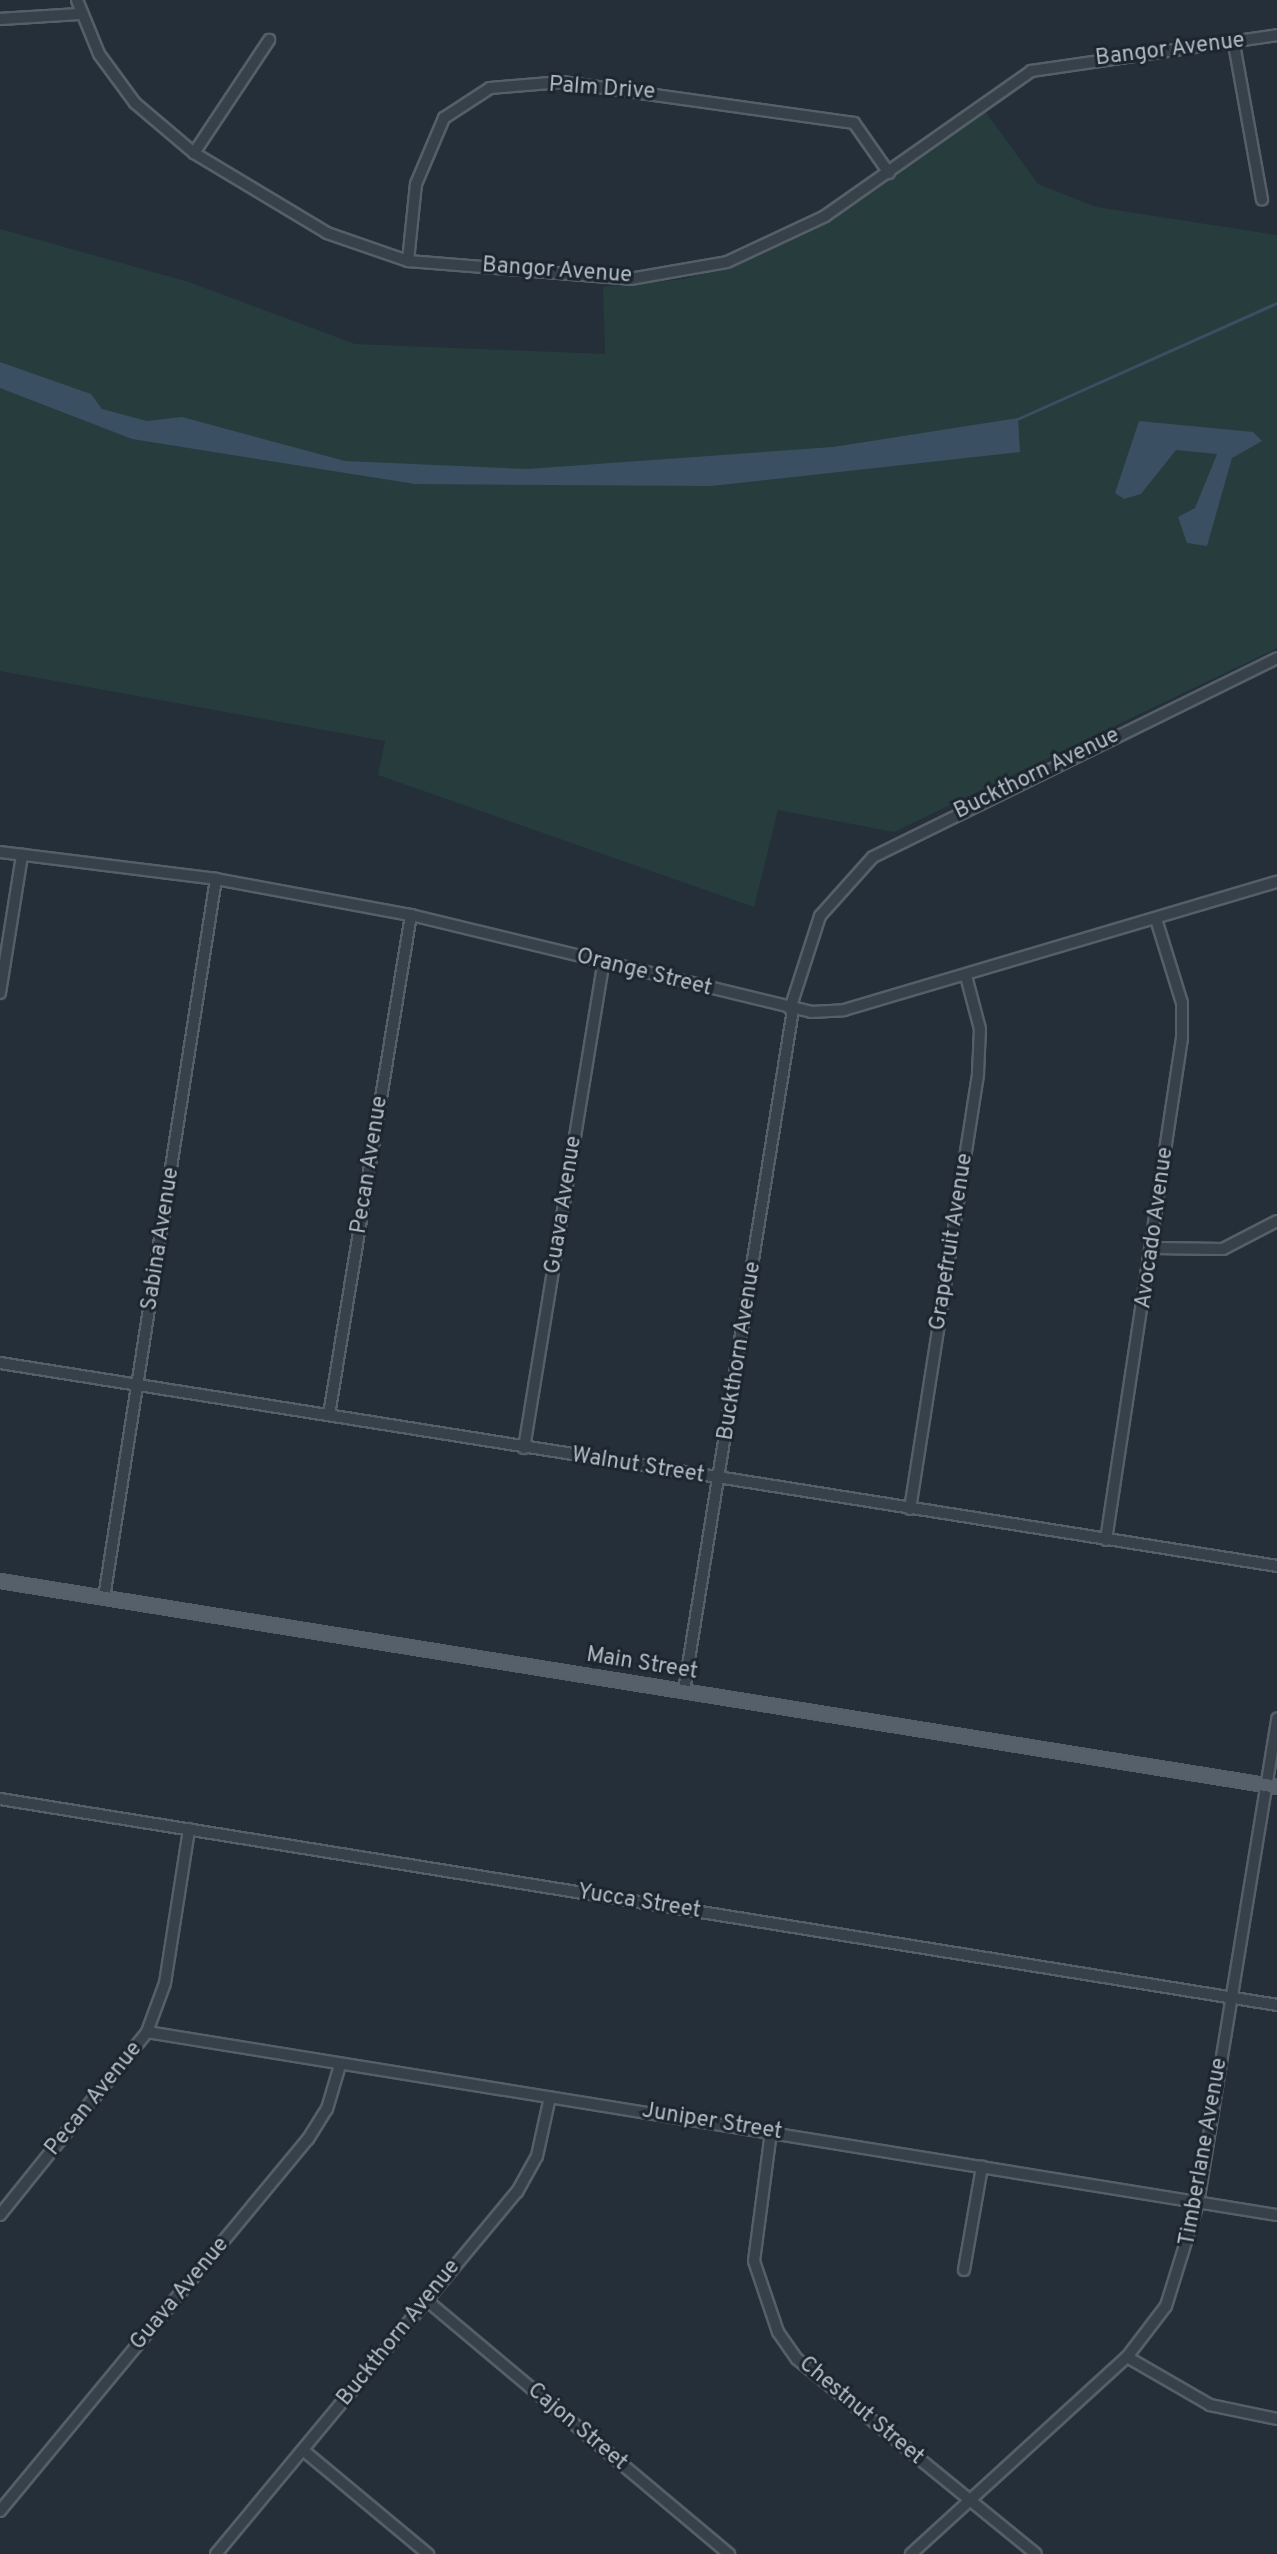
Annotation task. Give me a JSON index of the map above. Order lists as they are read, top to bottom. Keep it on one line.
{"streets":{"main road":["Main Street"],"street":["Bangor Avenue","Palm Drive","Buckthorn Avenue","Orange Street","Pecan Avenue","Guava Avenue","Avocado Avenue","Sabina Avenue","Grapefruit Avenue","Walnut Street","Yucca Street","Juniper Street","Timberlane Avenue","Chestnut Street","Cajon Street"]},"crossings":[["Bangor Avenue","Palm Drive"],["Buckthorn Avenue","Orange Street"],["Buckthorn Avenue","Walnut Street"],["Buckthorn Avenue","Main Street"],["Buckthorn Avenue","Juniper Street"],["Buckthorn Avenue","Cajon Street"],["Orange Street","Pecan Avenue"],["Orange Street","Guava Avenue"],["Orange Street","Avocado Avenue"],["Orange Street","Sabina Avenue"],["Orange Street","Grapefruit Avenue"],["Pecan Avenue","Walnut Street"],["Pecan Avenue","Yucca Street"],["Pecan Avenue","Juniper Street"],["Guava Avenue","Walnut Street"],["Guava Avenue","Juniper Street"],["Avocado Avenue","Walnut Street"],["Sabina Avenue","Walnut Street"],["Sabina Avenue","Main Street"],["Grapefruit Avenue","Walnut Street"],["Main Street","Timberlane Avenue"],["Yucca Street","Timberlane Avenue"],["Juniper Street","Timberlane Avenue"],["Juniper Street","Chestnut Street"],["Timberlane Avenue","Chestnut Street"]]}
